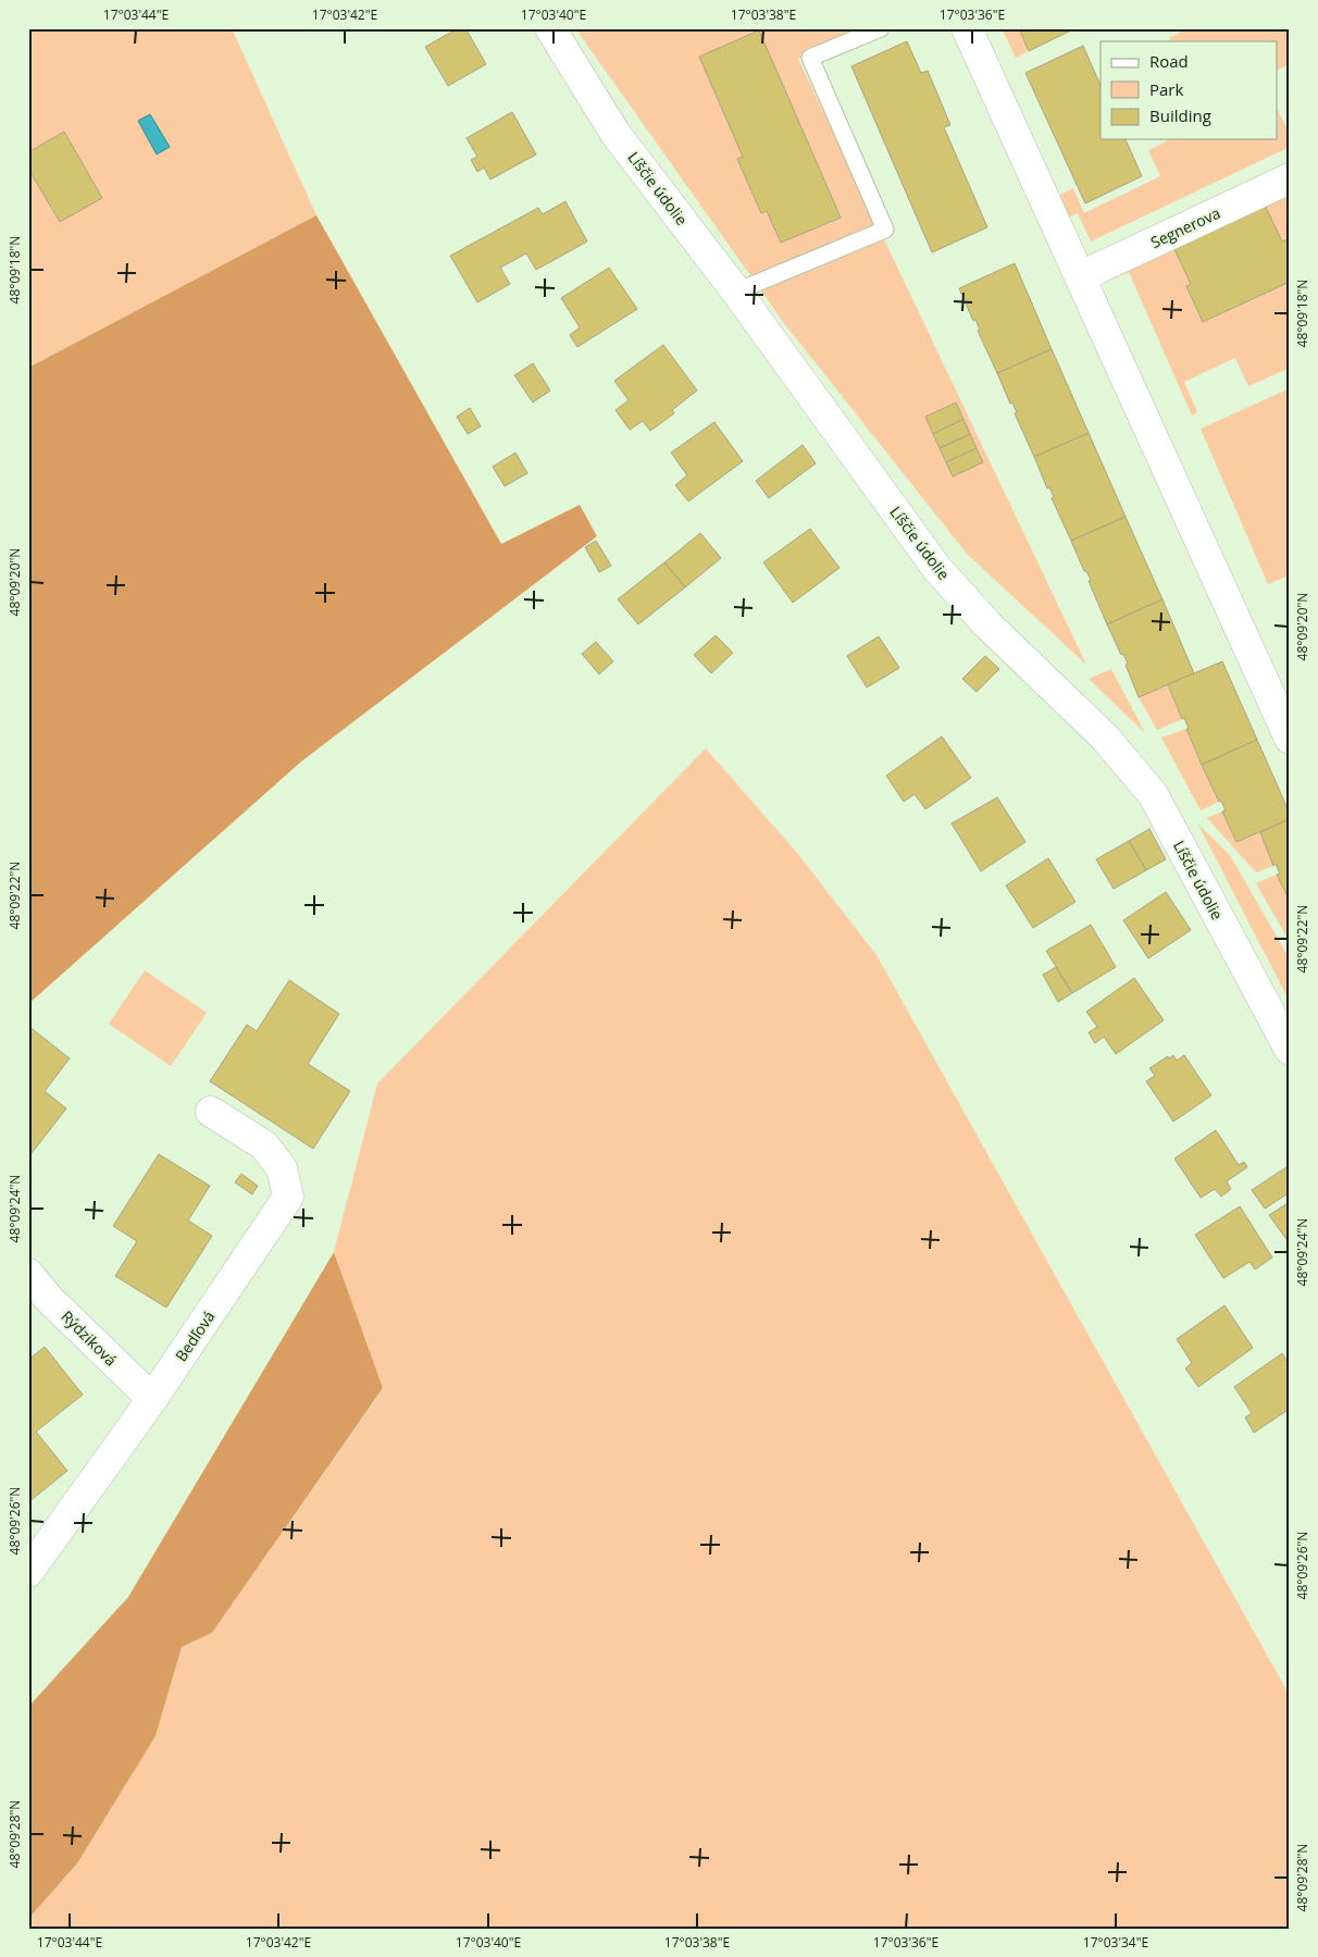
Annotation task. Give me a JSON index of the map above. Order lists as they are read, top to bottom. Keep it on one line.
{"streets":{"street":["Líščie údolie","Segnerova","Bedľová","Rýdziková"]},"crossings":[["Bedľová","Rýdziková"]],"legend":["Road","Park","Building"],"coordinates":["17°03'44\"E","17°03'42\"E","17°03'40\"E","17°03'38\"E","17°03'36\"E","48°09'18\"N","48°09'20\"N","48°09'22\"N","48°09'24\"N","48°09'26\"N","48°09'28\"N","17°03'34\"E"]}
